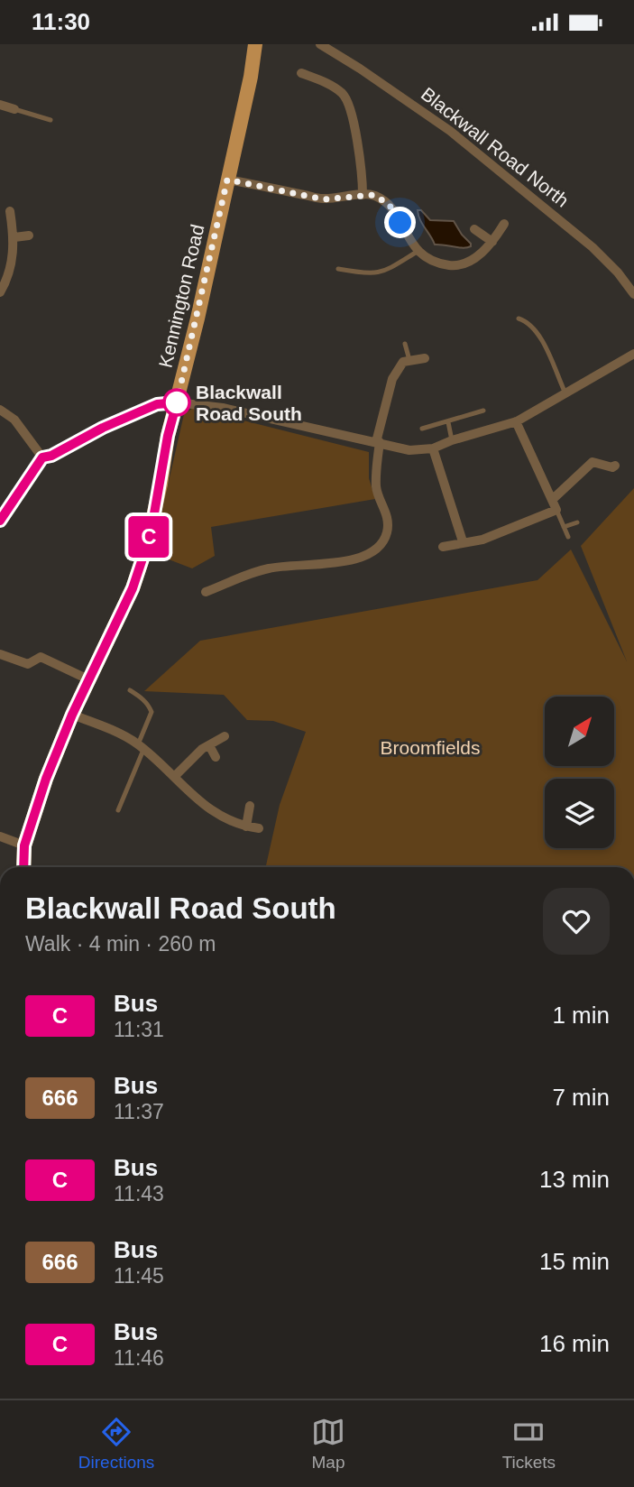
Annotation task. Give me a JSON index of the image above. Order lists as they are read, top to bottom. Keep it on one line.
{"streets":{"main road":["Kennington Road"],"street":["Blackwall Road North"]},"parks":["Broomfields"],"places":["Blackwall Road South"],"lines":["bus line C"],"north":"top right","page":{"status":"11:30","on_map":"C","heading":["Blackwall Road South","Walk · 4 min · 260 m"],"list":[{"mark":"C","name":"Bus","note":"11:31","value":"1 min"},{"mark":"666","name":"Bus","note":"11:37","value":"7 min"},{"mark":"C","name":"Bus","note":"11:43","value":"13 min"},{"mark":"666","name":"Bus","note":"11:45","value":"15 min"},{"mark":"C","name":"Bus","note":"11:46","value":"16 min"}],"tabs":["Directions","Map","Tickets"]}}
